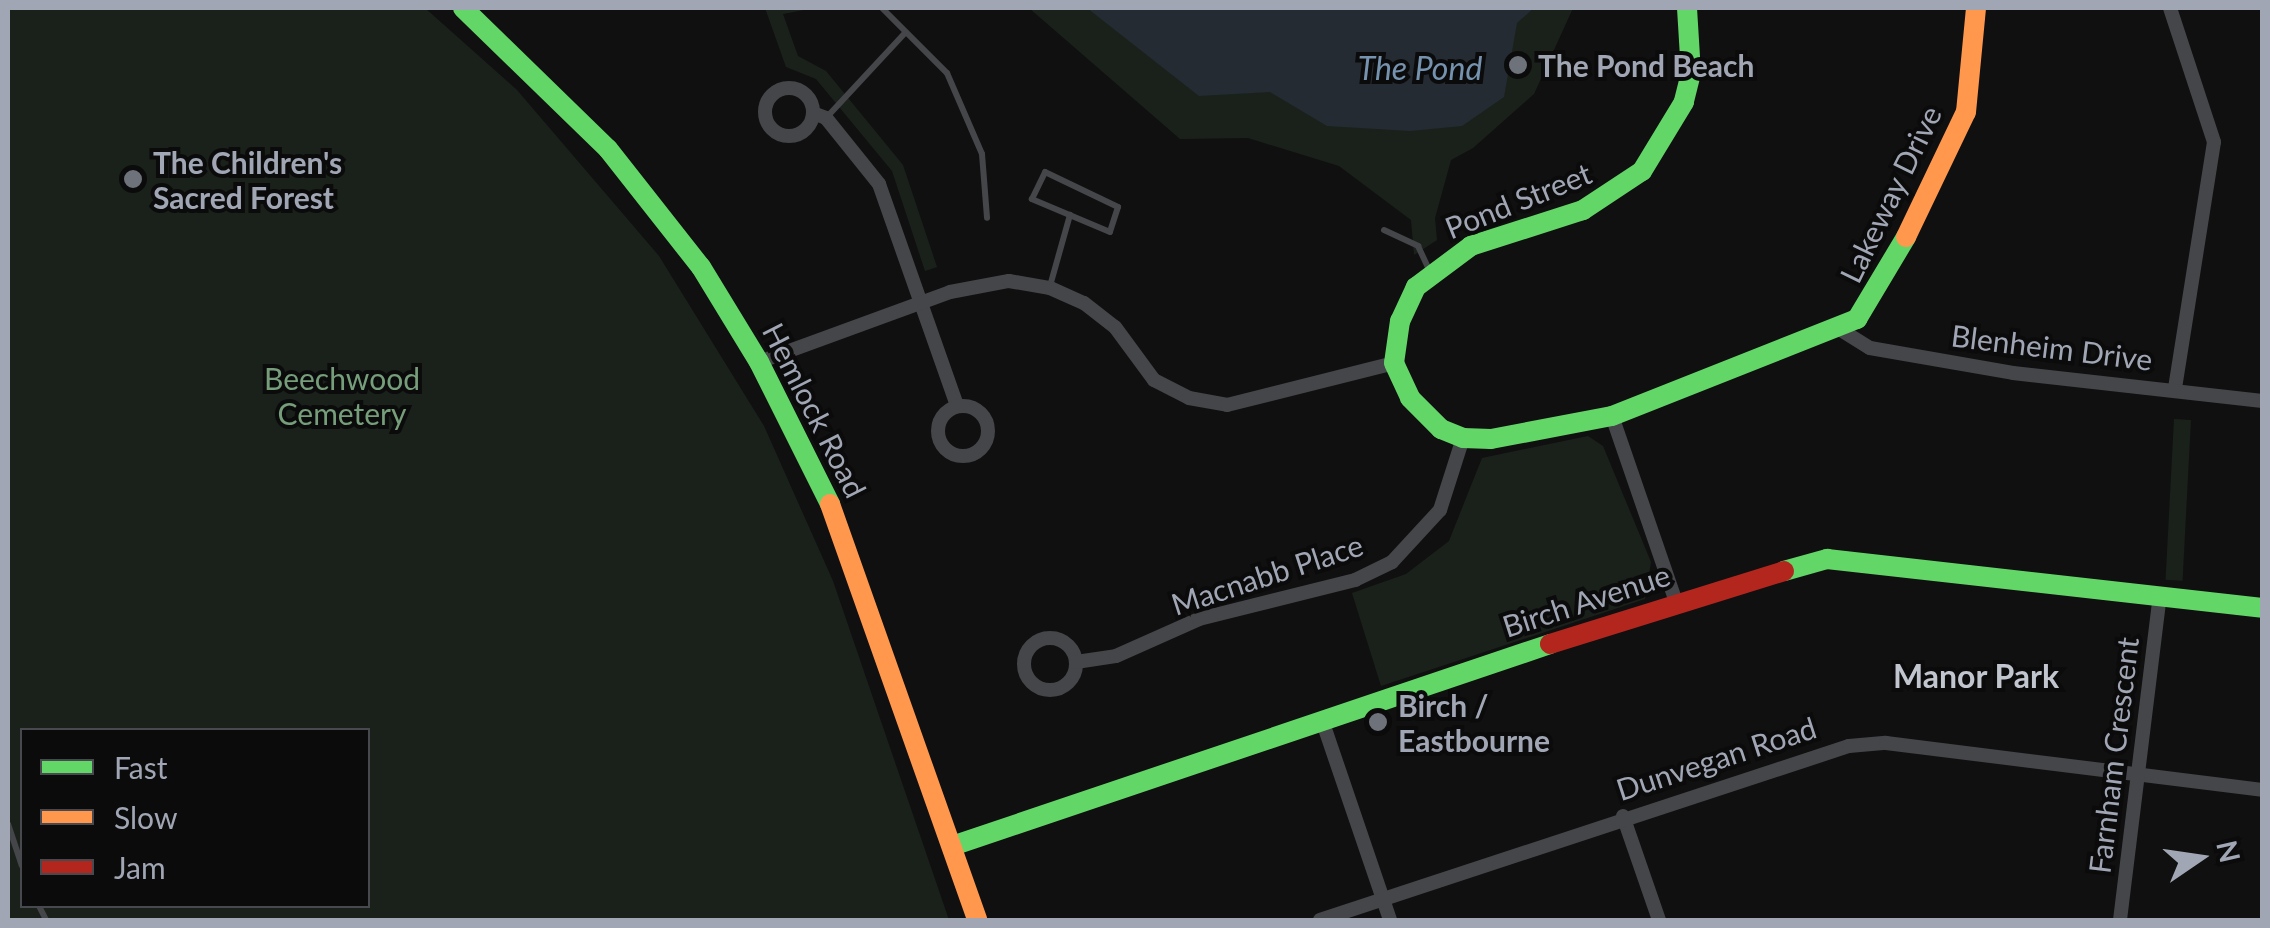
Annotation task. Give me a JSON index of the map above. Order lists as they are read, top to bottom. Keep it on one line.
{"streets":{"street":["Lakeway Drive","Pond Street","Blenheim Drive","Hemlock Road","Macnabb Place","Birch Avenue","Farnham Crescent","Dunvegan Road"]},"crossings":[["Lakeway Drive","Blenheim Drive"],["Hemlock Road","Birch Avenue"],["Birch Avenue","Farnham Crescent"],["Farnham Crescent","Dunvegan Road"]],"districts":["Manor Park"],"water":["The Pond"],"parks":["Beechwood Cemetery"],"places":["The Pond Beach","The Children's Sacred Forest","Birch / Eastbourne"],"legend":["Fast","Slow","Jam"],"north":"right"}
